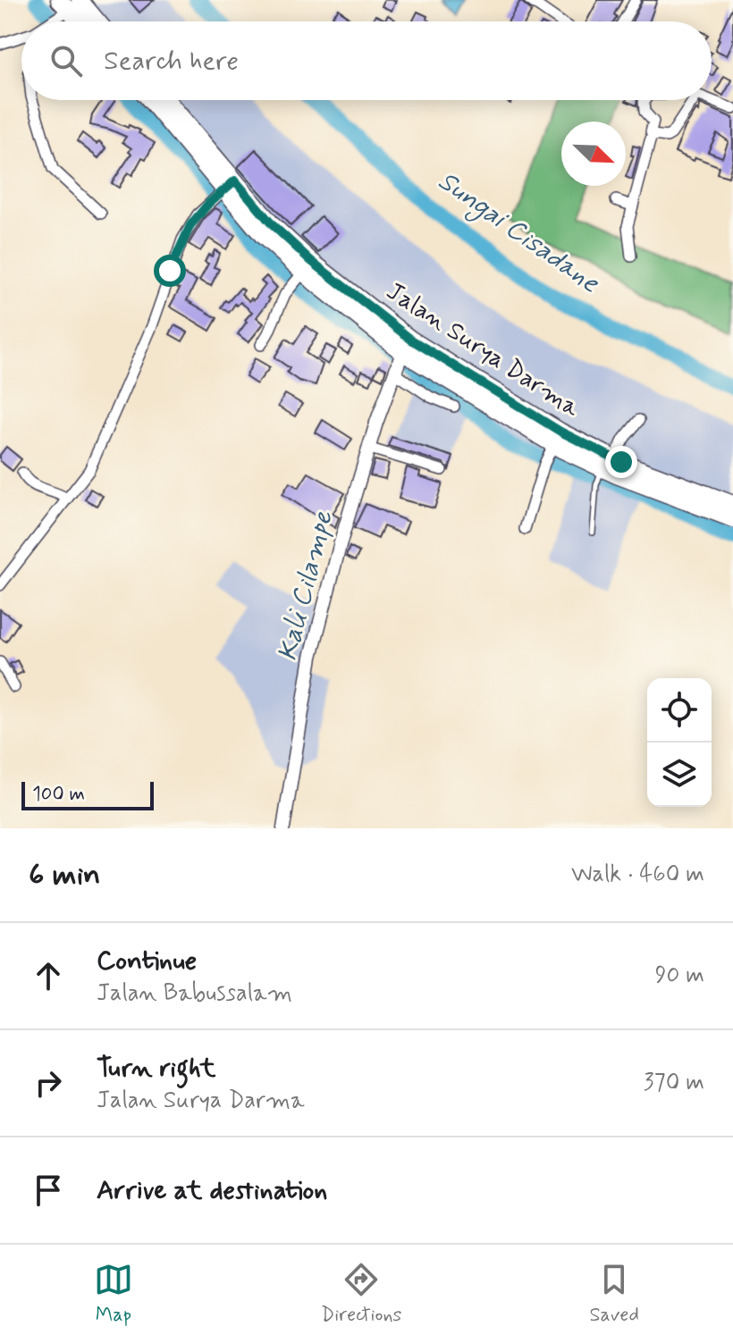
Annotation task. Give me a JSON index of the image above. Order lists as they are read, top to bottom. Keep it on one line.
{"streets":{"main road":["Jalan Surya Darma"]},"water":["Sungai Cisadane","Kali Cilampe"],"scale_bar":"100 m","north":"bottom right","page":{"search":"Search here","scale":"100 m","heading":["6 min","Walk · 460 m"],"list":[["Continue","Jalan Babussalam","90 m"],["Turn right","Jalan Surya Darma","370 m"],"Arrive at destination"],"nav":["Map","Directions","Saved"]}}
